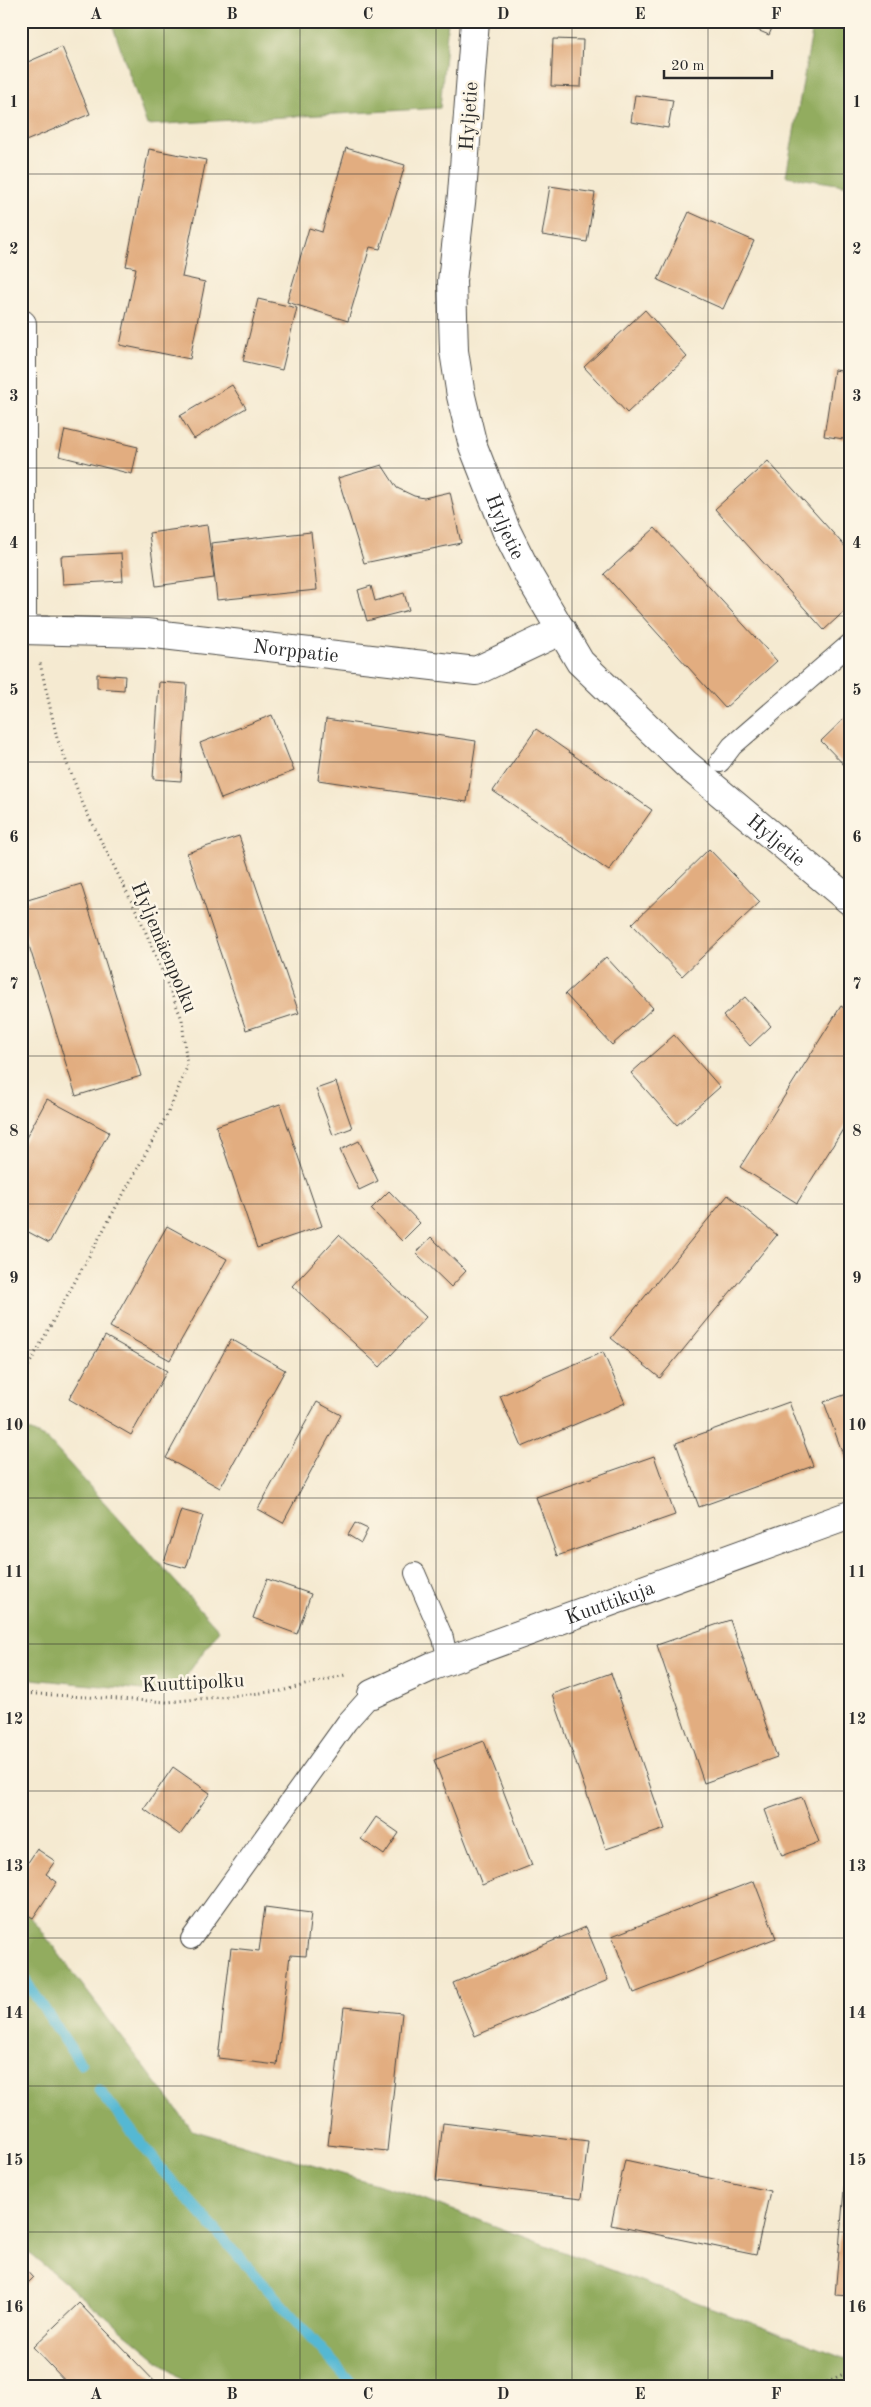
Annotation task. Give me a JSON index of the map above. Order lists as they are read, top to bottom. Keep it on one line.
{"streets":{"street":["Hyljetie","Norppatie","Kuuttikuja"],"path":["Hyljemäenpolku","Kuuttipolku"]},"crossings":[["Hyljetie","Norppatie"]],"scale_bar":"20 m","grid":{"columns":["A","B","C","D","E","F"],"rows":["1","2","3","4","5","6","7","8","9","10","11","12","13","14","15","16"]}}
